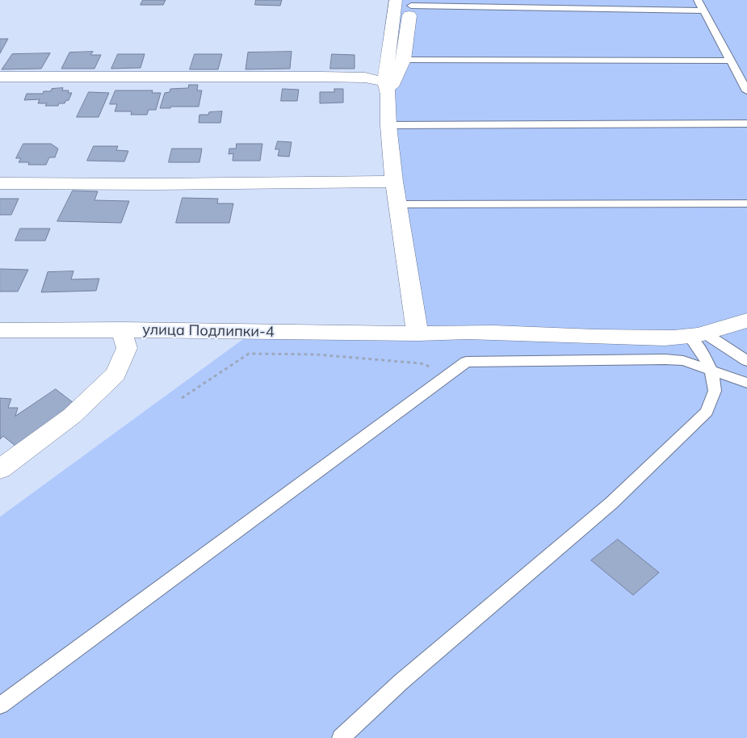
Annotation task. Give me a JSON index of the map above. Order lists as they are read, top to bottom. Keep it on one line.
{"streets":{"street":["улица Подлипки-4"]}}
